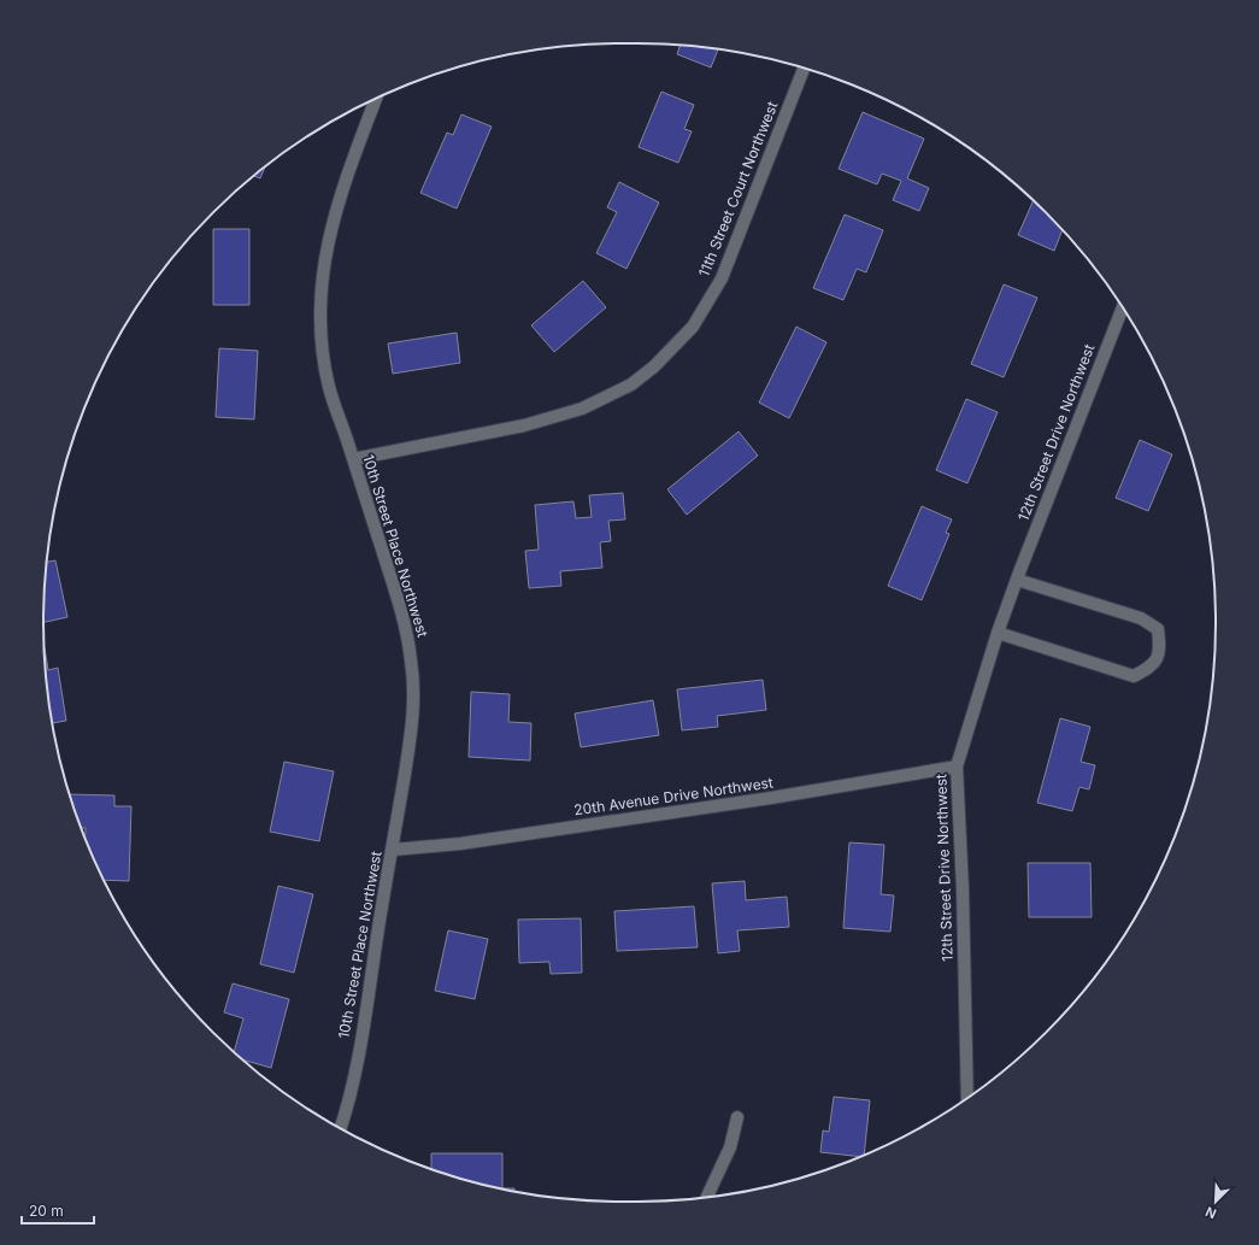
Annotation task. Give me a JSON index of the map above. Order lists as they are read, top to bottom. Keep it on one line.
{"streets":{"street":["11th Street Court Northwest","12th Street Drive Northwest","10th Street Place Northwest","20th Avenue Drive Northwest"]},"crossings":[["11th Street Court Northwest","10th Street Place Northwest"],["12th Street Drive Northwest","20th Avenue Drive Northwest"],["10th Street Place Northwest","20th Avenue Drive Northwest"]],"scale_bar":"20 m","north":"bottom left"}
